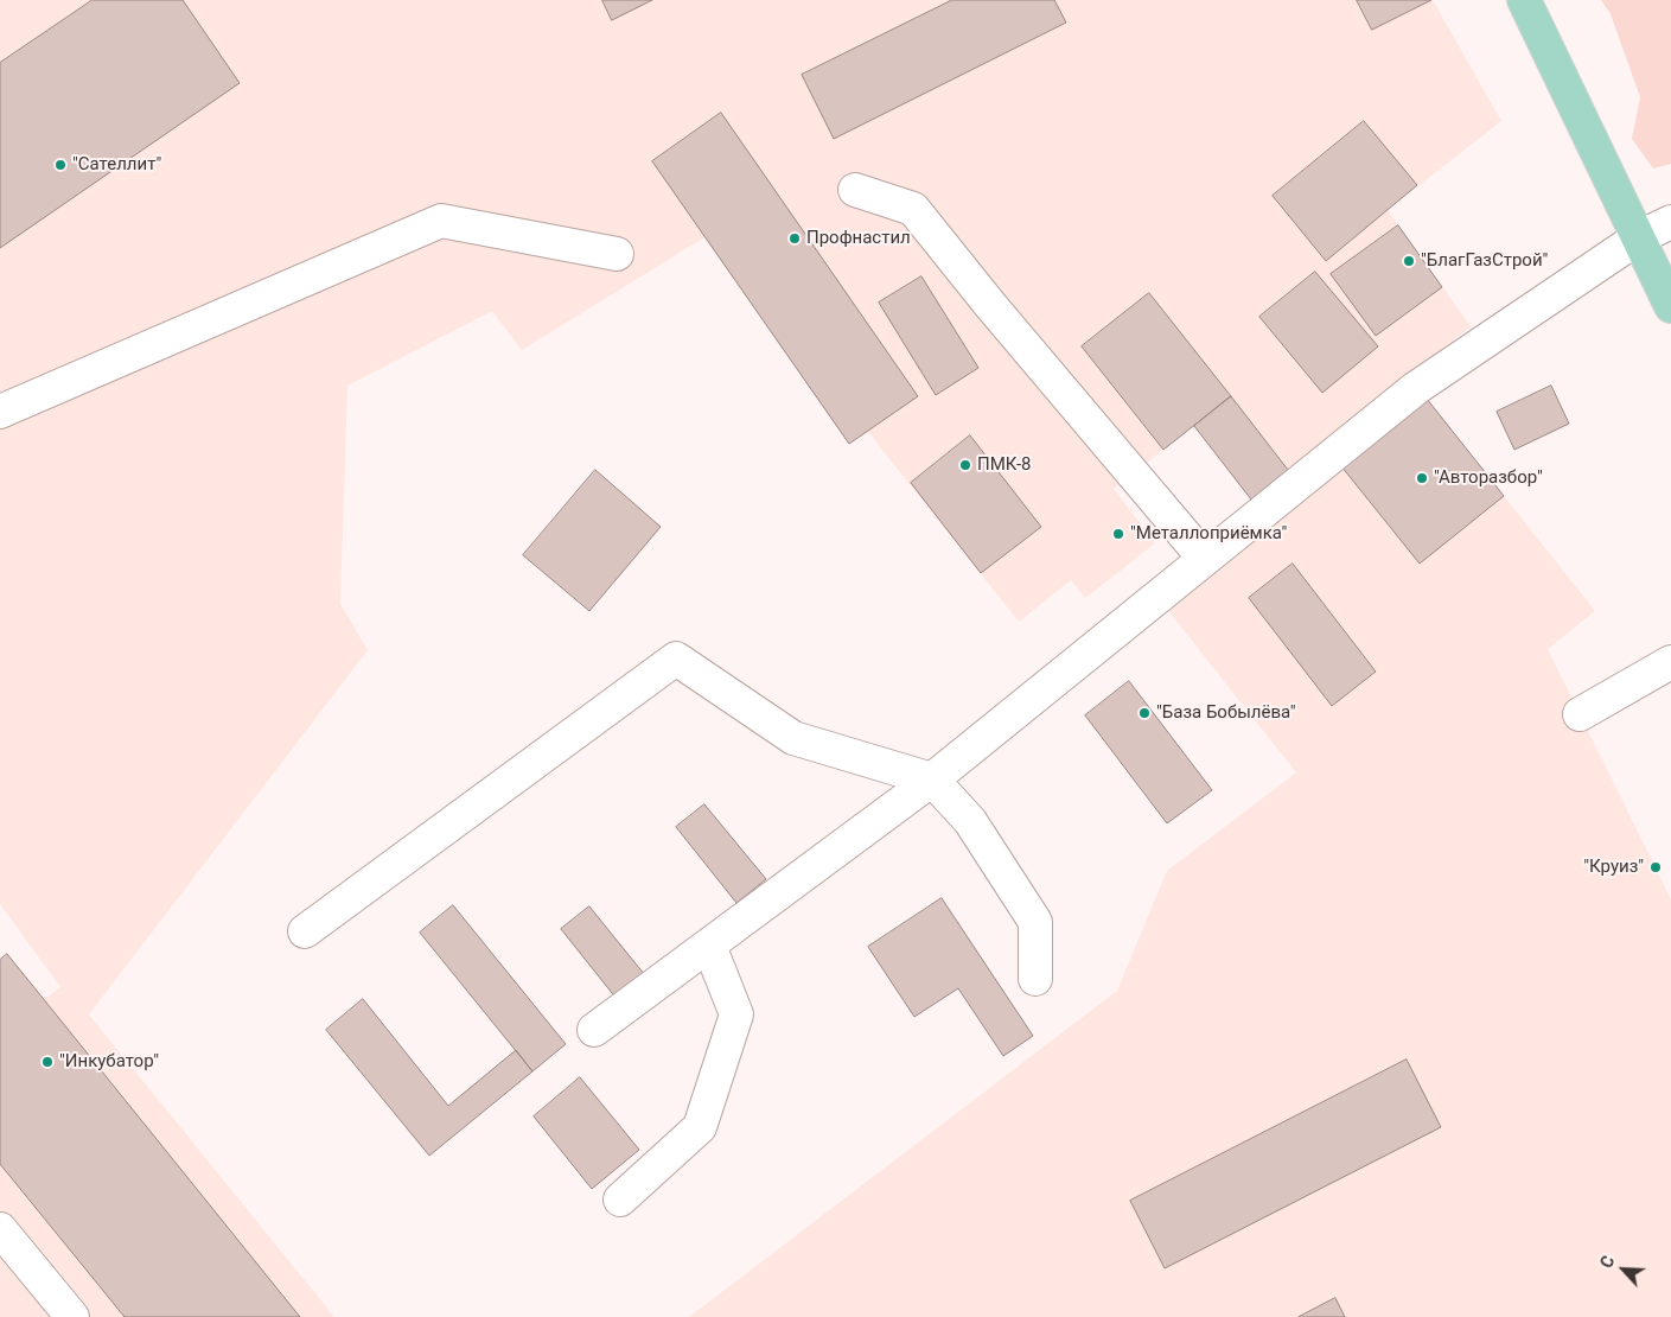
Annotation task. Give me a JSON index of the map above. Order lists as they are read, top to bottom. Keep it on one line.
{"places":["\"Сателлит\"","Профнастил","\"БлагГазСтрой\"","ПМК-8","\"Авторазбор\"","\"Металлоприёмка\"","\"База Бобылёва\"","\"Круиз\"","\"Инкубатор\""],"north":"top left"}
